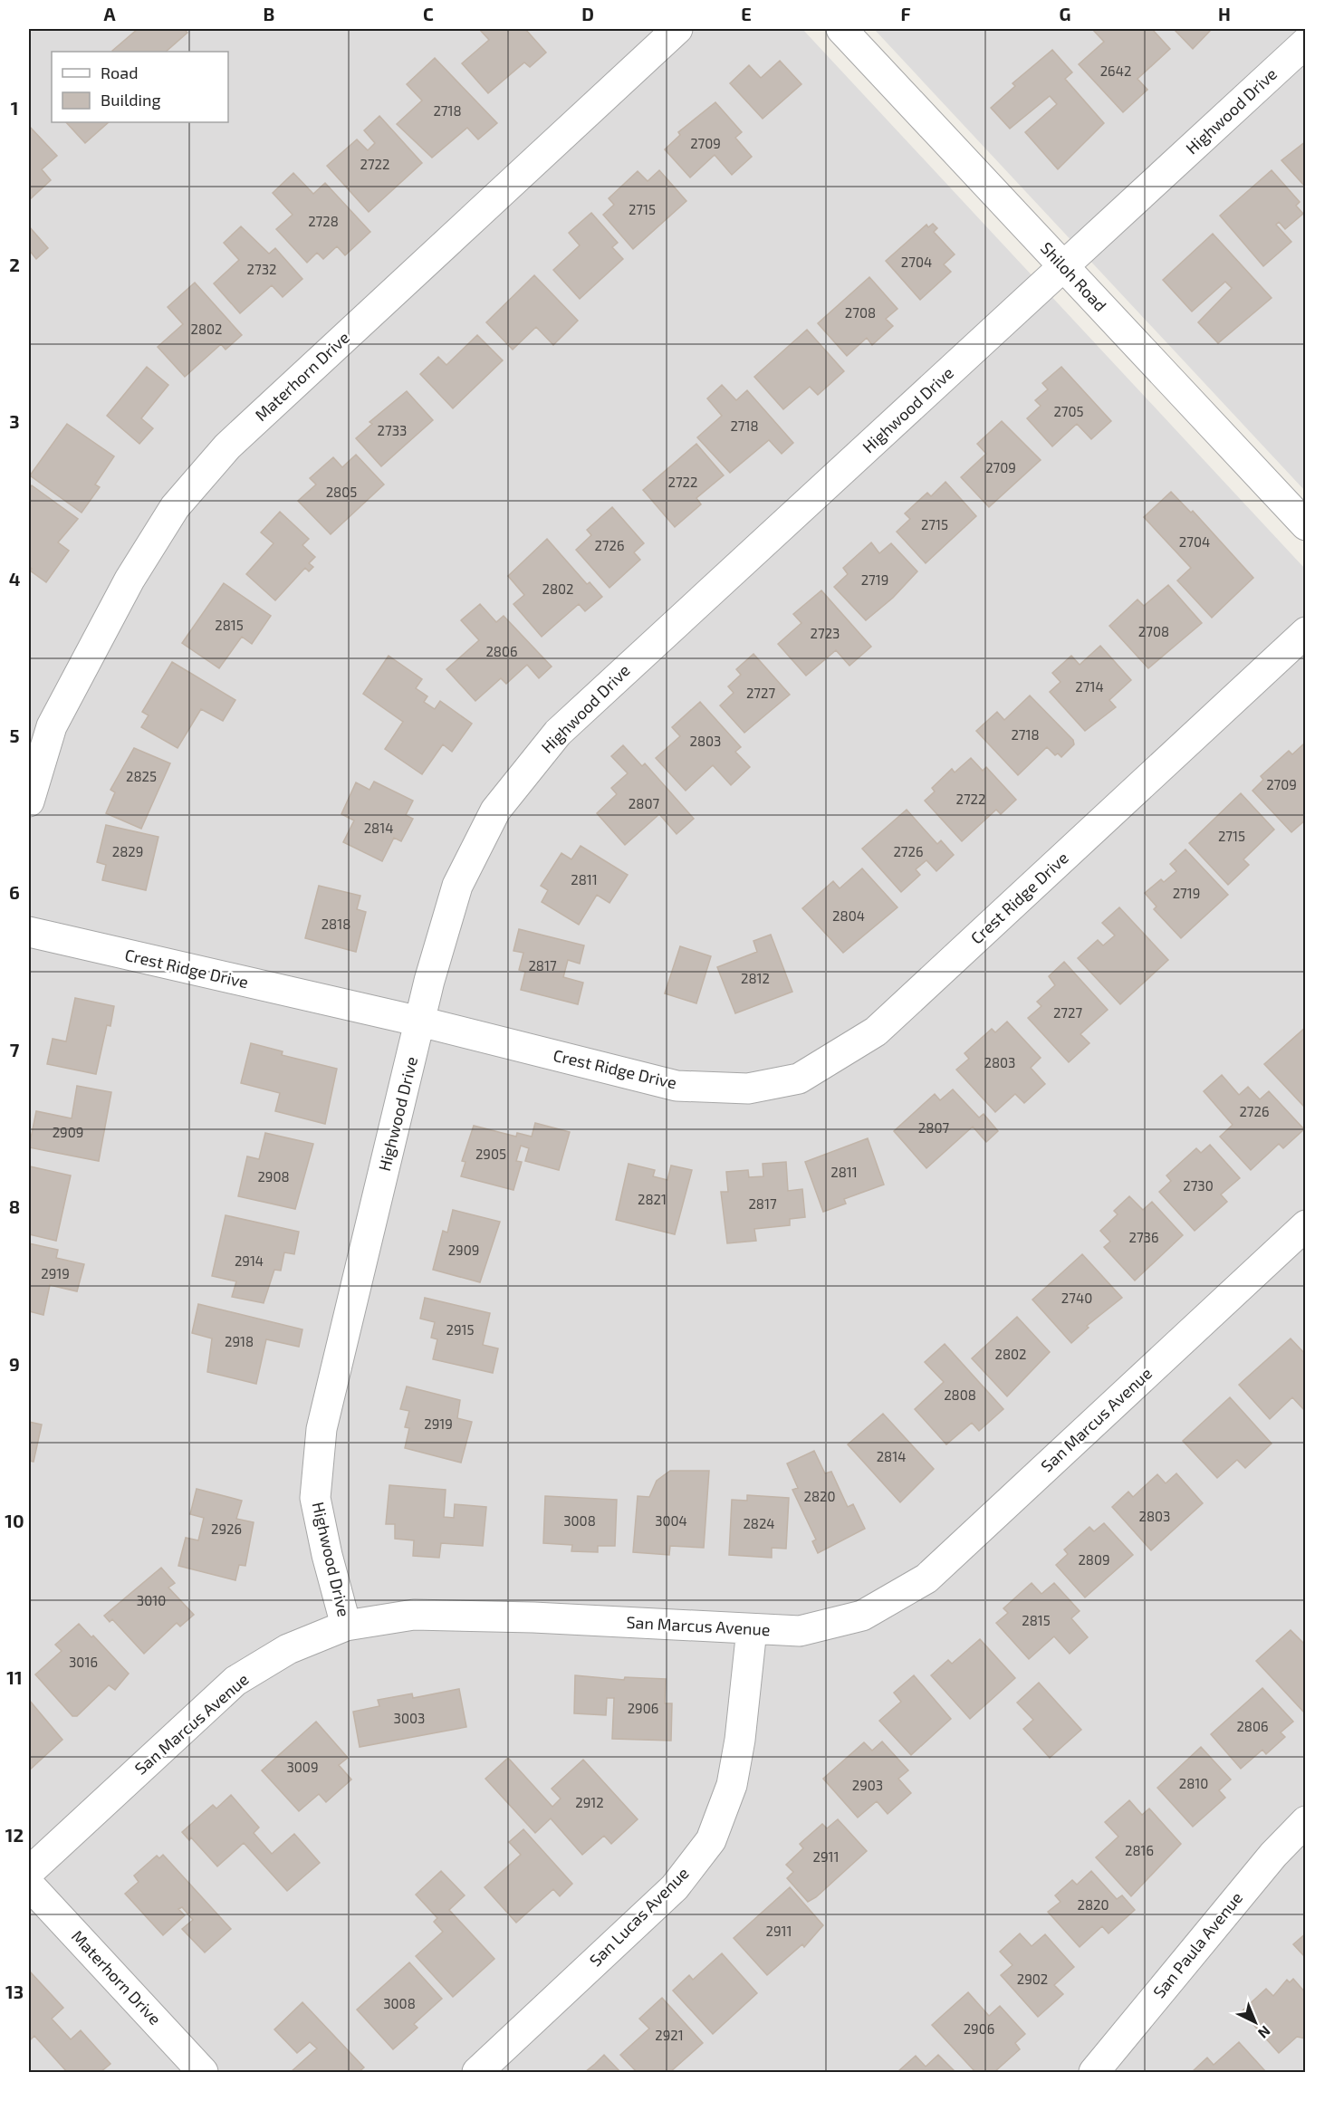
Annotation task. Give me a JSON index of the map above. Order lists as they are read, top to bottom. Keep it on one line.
{"streets":{"street":["Highwood Drive","Shiloh Road","Materhorn Drive","Crest Ridge Drive","San Marcus Avenue","San Lucas Avenue","San Paula Avenue"]},"crossings":[["Highwood Drive","Shiloh Road"],["Highwood Drive","Crest Ridge Drive"],["Highwood Drive","San Marcus Avenue"],["San Marcus Avenue","San Lucas Avenue"]],"house_numbers":["2642","2718","2709","2722","2715","2728","2704","2732","2708","2802","2705","2718","2733","2709","2722","2805","2715","2704","2726","2719","2802","2815","2708","2723","2806","2714","2727","2718","2803","2825","2709","2722","2807","2814","2715","2829","2726","2811","2719","2804","2818","2817","2812","2727","2803","2726","2807","2909","2905","2811","2908","2730","2821","2817","2736","2909","2914","2919","2740","2915","2918","2802","2808","2919","2814","2820","2803","3008","3004","2824","2926","2809","3010","2815","3016","2906","3003","2806","3009","2810","2903","2912","2816","2911","2820","2911","2902","3008","2906","2921"],"legend":["Road","Building"],"north":"bottom right","grid":{"columns":["A","B","C","D","E","F","G","H"],"rows":["1","2","3","4","5","6","7","8","9","10","11","12","13"]}}
